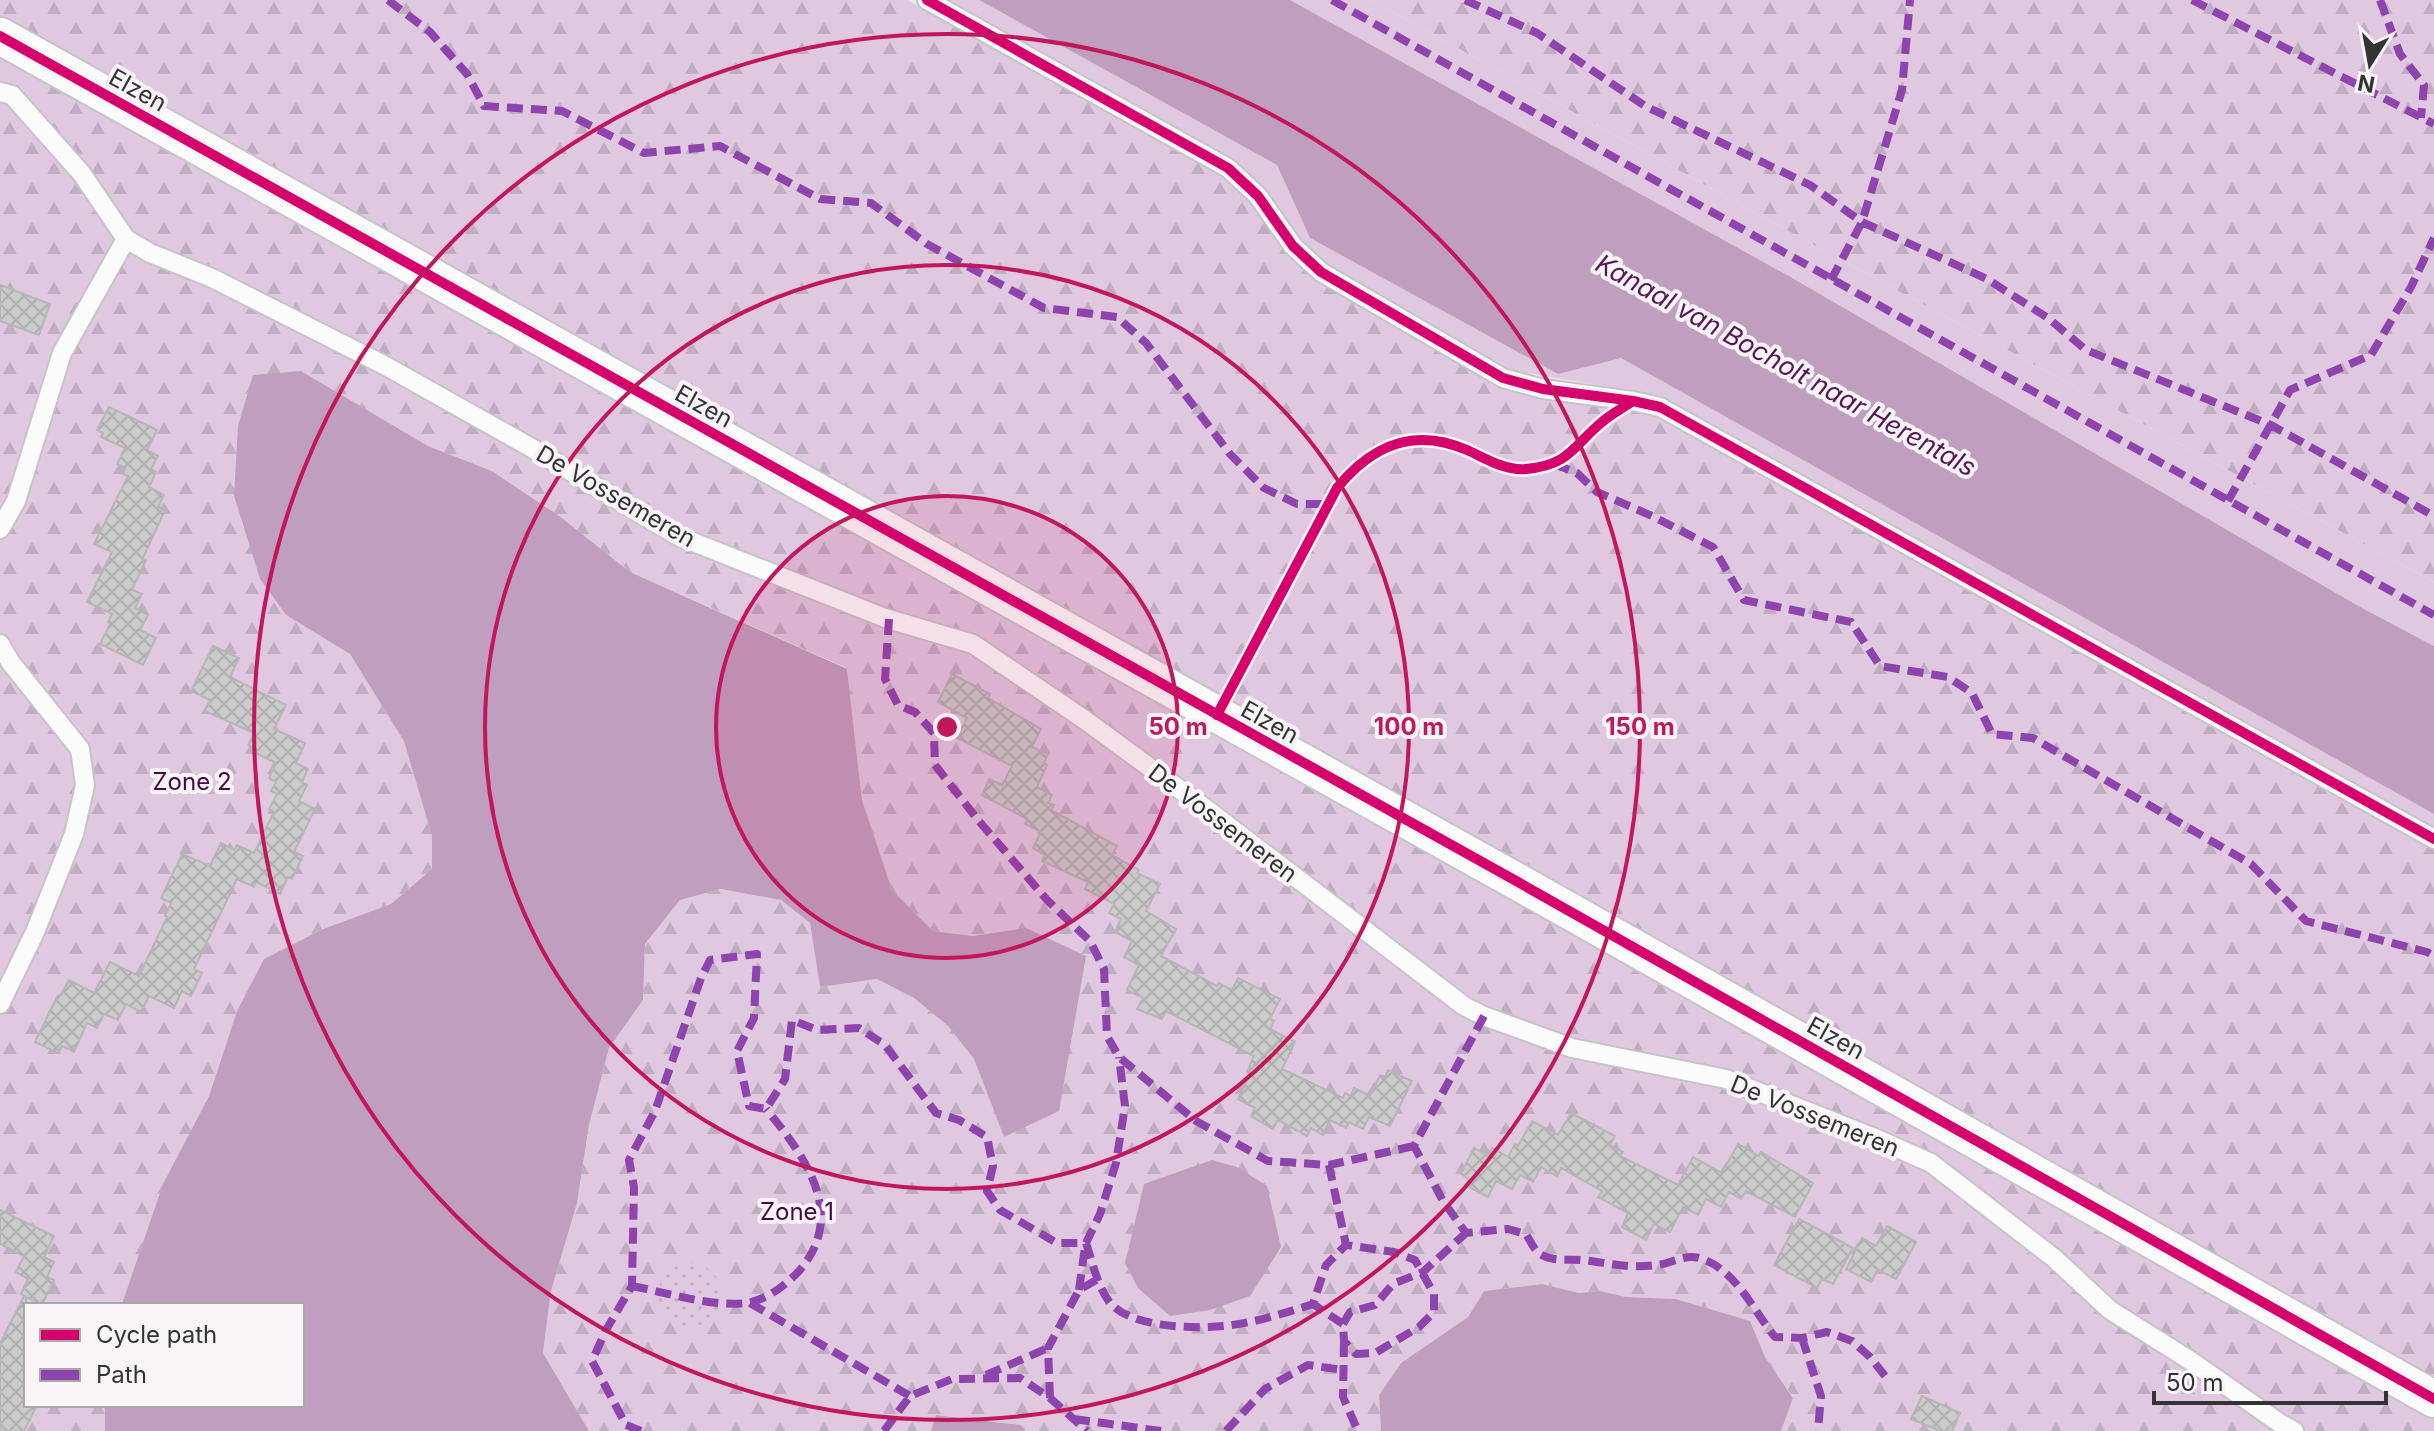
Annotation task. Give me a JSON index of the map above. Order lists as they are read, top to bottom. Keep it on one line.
{"streets":{"street":["Elzen"],"lane":["De Vossemeren"]},"water":["Kanaal van Bocholt naar Herentals"],"parks":["Zone 2","Zone 1"],"legend":["Cycle path","Path"],"scale_bar":"50 m","north":"bottom","rings":["50 m","100 m","150 m"]}
